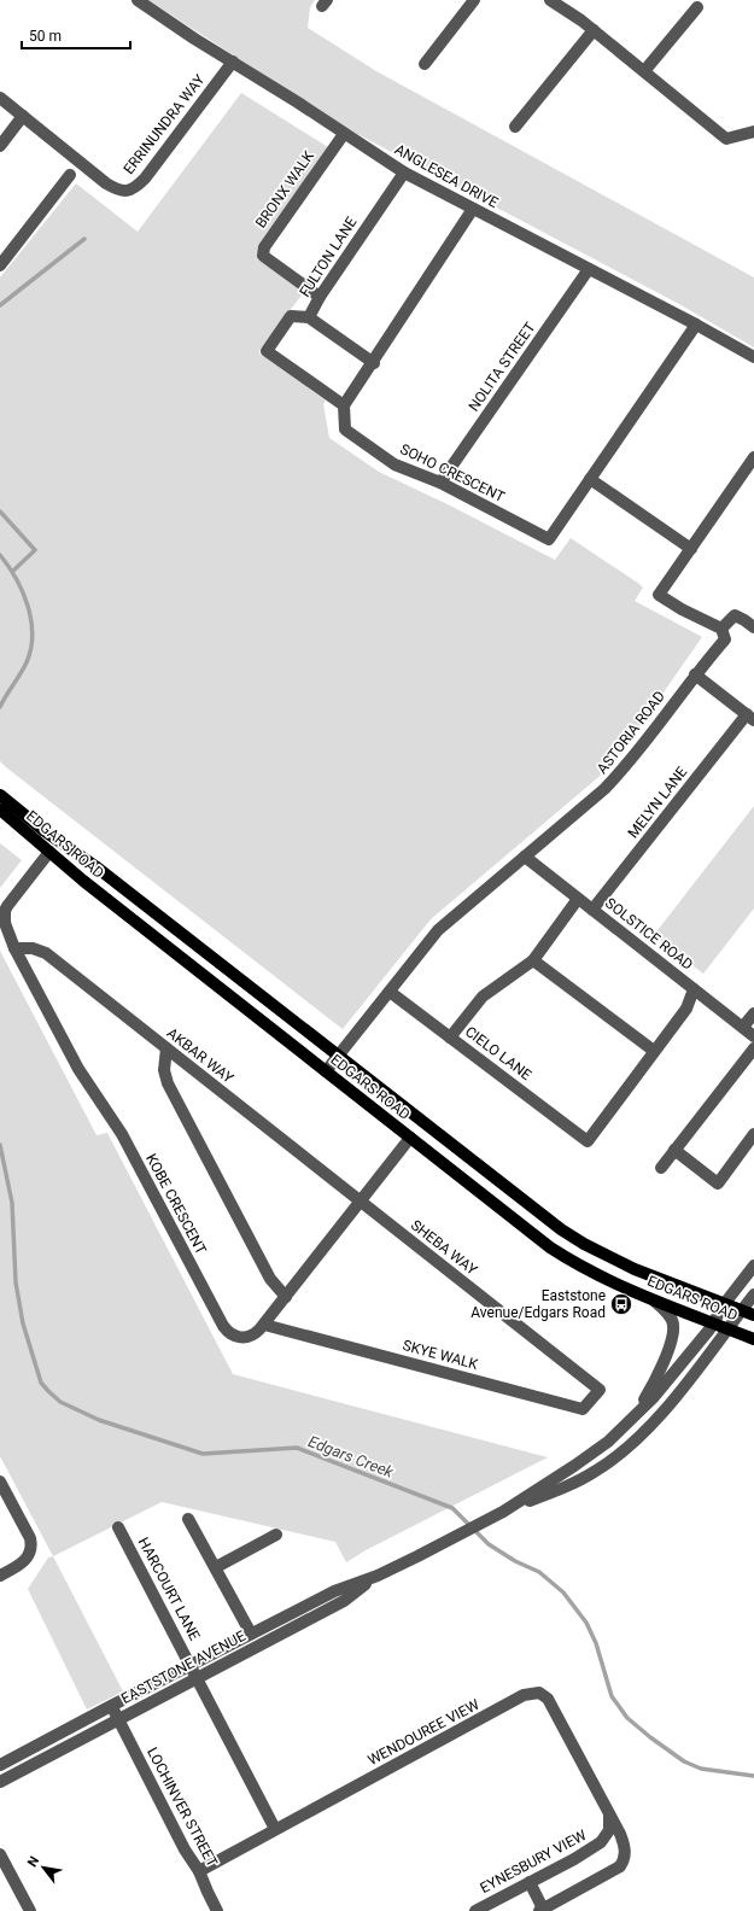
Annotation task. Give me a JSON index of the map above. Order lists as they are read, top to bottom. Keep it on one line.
{"streets":{"main road":["EDGARS ROAD"],"street":["ERRINUNDRA WAY","ANGLESEA DRIVE","BRONX WALK","FULTON LANE","NOLITA STREET","SOHO CRESCENT","ASTORIA ROAD","MELYN LANE","SOLSTICE ROAD","CIELO LANE","AKBAR WAY","KOBE CRESCENT","SHEBA WAY","SKYE WALK","HARCOURT LANE","EASTSTONE AVENUE","WENDOUREE VIEW","LOCHINVER STREET","EYNESBURY VIEW"]},"crossings":[["ERRINUNDRA WAY","ANGLESEA DRIVE"],["ANGLESEA DRIVE","BRONX WALK"],["ANGLESEA DRIVE","FULTON LANE"],["ANGLESEA DRIVE","NOLITA STREET"],["ANGLESEA DRIVE","SOHO CRESCENT"],["BRONX WALK","FULTON LANE"],["NOLITA STREET","SOHO CRESCENT"],["ASTORIA ROAD","EDGARS ROAD"],["ASTORIA ROAD","SOLSTICE ROAD"],["ASTORIA ROAD","CIELO LANE"],["MELYN LANE","SOLSTICE ROAD"],["EDGARS ROAD","KOBE CRESCENT"],["EDGARS ROAD","EASTSTONE AVENUE"],["AKBAR WAY","KOBE CRESCENT"],["AKBAR WAY","SHEBA WAY"],["KOBE CRESCENT","SHEBA WAY"],["KOBE CRESCENT","SKYE WALK"],["SHEBA WAY","SKYE WALK"],["HARCOURT LANE","EASTSTONE AVENUE"],["HARCOURT LANE","WENDOUREE VIEW"],["EASTSTONE AVENUE","LOCHINVER STREET"],["WENDOUREE VIEW","LOCHINVER STREET"],["WENDOUREE VIEW","EYNESBURY VIEW"]],"water":["Edgars Creek"],"places":{"bus stop":["Eaststone Avenue/Edgars Road"]},"scale_bar":"50 m","north":"top left"}
